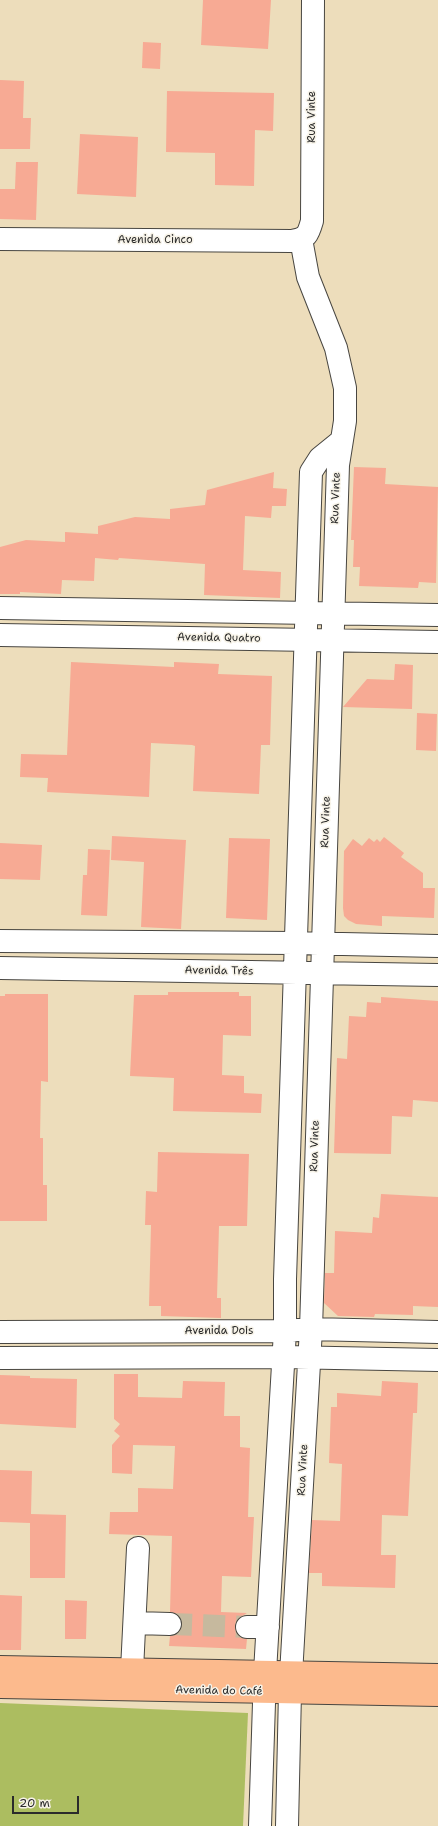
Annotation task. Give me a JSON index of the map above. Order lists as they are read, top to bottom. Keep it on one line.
{"streets":{"main road":["Avenida do Café"],"street":["Rua Vinte","Avenida Cinco","Avenida Quatro","Avenida Três","Avenida Dois"]},"crossings":[["Rua Vinte","Avenida Cinco"],["Rua Vinte","Avenida Quatro"],["Rua Vinte","Avenida Três"],["Rua Vinte","Avenida Dois"],["Rua Vinte","Avenida do Café"]],"scale_bar":"20 m"}
